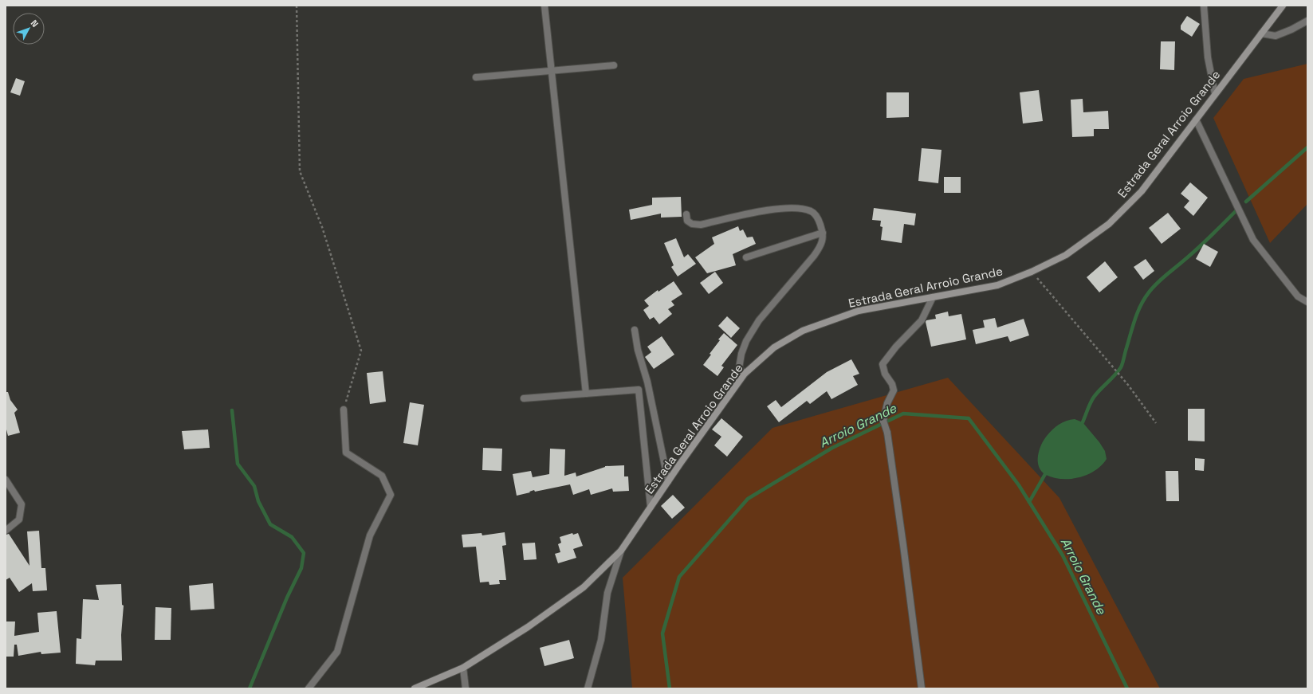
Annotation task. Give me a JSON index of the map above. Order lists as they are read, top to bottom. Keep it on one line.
{"streets":{"main road":["Estrada Geral Arroio Grande"]},"water":["Arroio Grande"],"north":"top right"}
